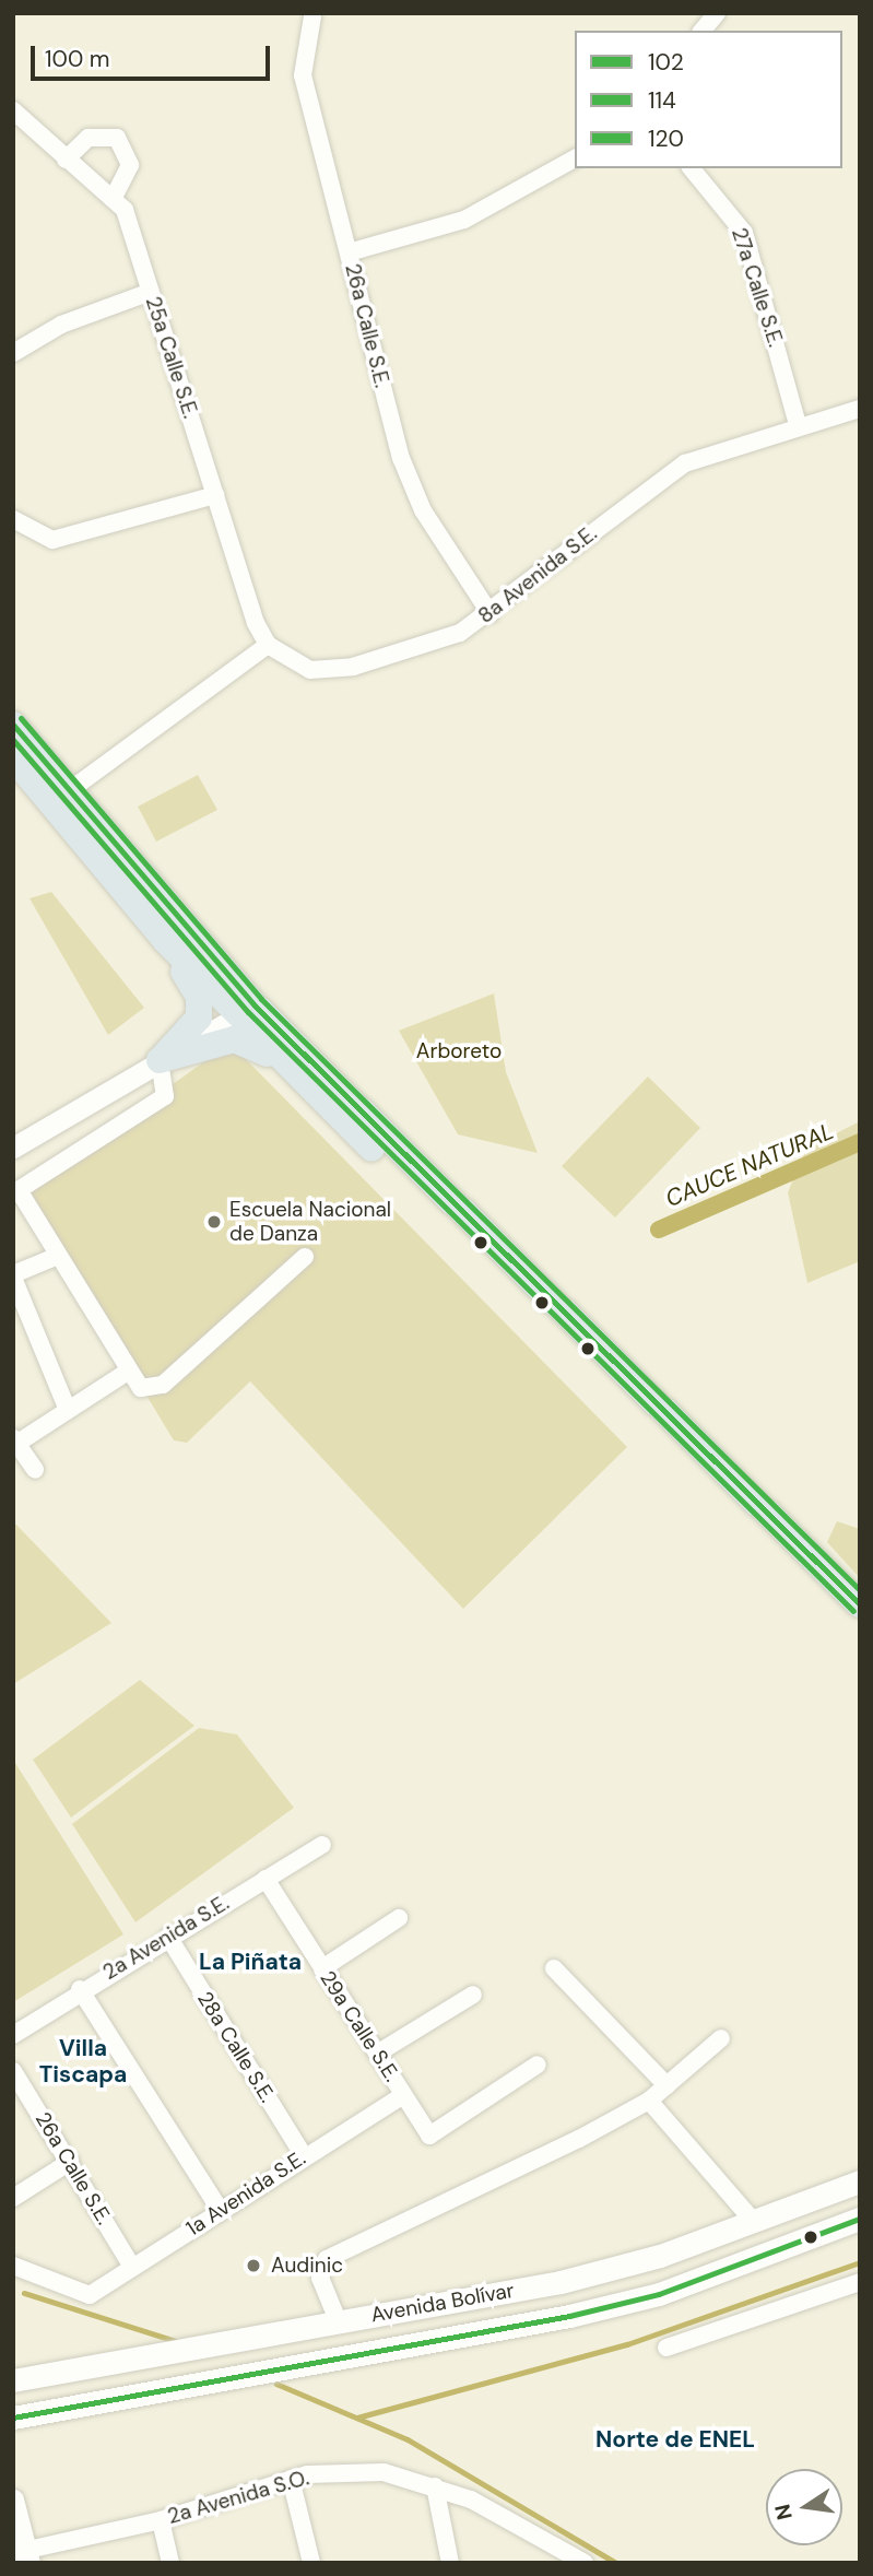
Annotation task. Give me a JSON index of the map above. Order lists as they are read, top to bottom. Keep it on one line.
{"streets":{"main road":["Avenida Bolívar"],"street":["27a Calle S.E.","26a Calle S.E.","25a Calle S.E.","8a Avenida S.E.","2a Avenida S.E.","29a Calle S.E.","28a Calle S.E.","1a Avenida S.E.","2a Avenida S.O."]},"crossings":[["27a Calle S.E.","8a Avenida S.E."],["26a Calle S.E.","8a Avenida S.E."],["26a Calle S.E.","1a Avenida S.E."],["25a Calle S.E.","8a Avenida S.E."],["2a Avenida S.E.","29a Calle S.E."],["2a Avenida S.E.","28a Calle S.E."],["29a Calle S.E.","1a Avenida S.E."],["28a Calle S.E.","1a Avenida S.E."]],"districts":["La Piñata","Villa Tiscapa","Norte de ENEL"],"water":["CAUCE NATURAL"],"parks":["Arboreto"],"places":["Escuela Nacional de Danza","Audinic"],"lines":["transit line 120","transit line 102","transit line 114"],"legend":["102","114","120"],"scale_bar":"100 m","north":"left"}
